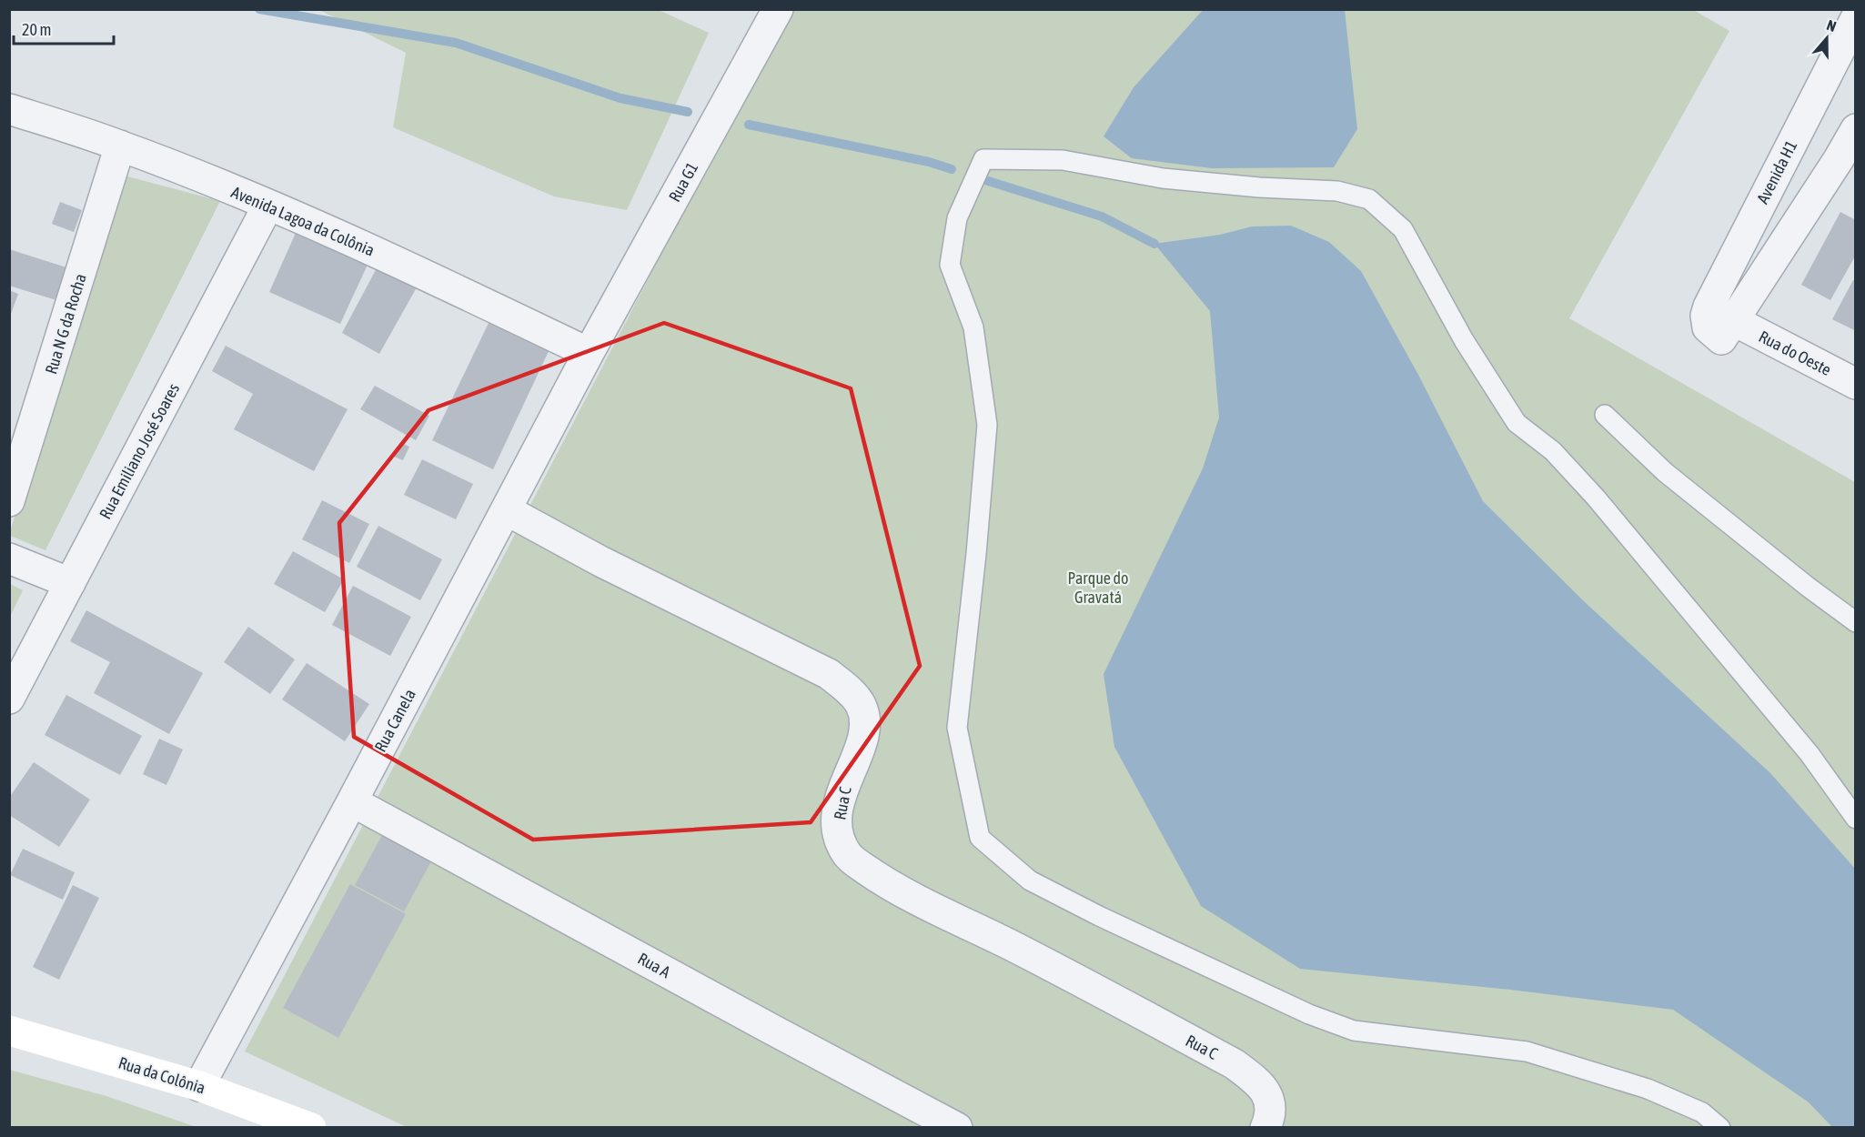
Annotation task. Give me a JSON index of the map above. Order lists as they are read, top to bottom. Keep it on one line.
{"streets":{"main road":["Rua da Colônia"],"street":["Avenida H1","Rua G1","Avenida Lagoa da Colônia","Rua N G da Rocha","Rua do Oeste","Rua Emiliano José Soares","Rua Canela","Rua C","Rua A"]},"crossings":[["Avenida H1","Rua do Oeste"],["Rua G1","Avenida Lagoa da Colônia"],["Rua G1","Rua Canela"],["Avenida Lagoa da Colônia","Rua N G da Rocha"],["Avenida Lagoa da Colônia","Rua Emiliano José Soares"],["Avenida Lagoa da Colônia","Rua Canela"],["Rua Canela","Rua C"],["Rua Canela","Rua A"],["Rua Canela","Rua da Colônia"]],"parks":["Parque do Gravatá"],"scale_bar":"20 m","north":"top"}
